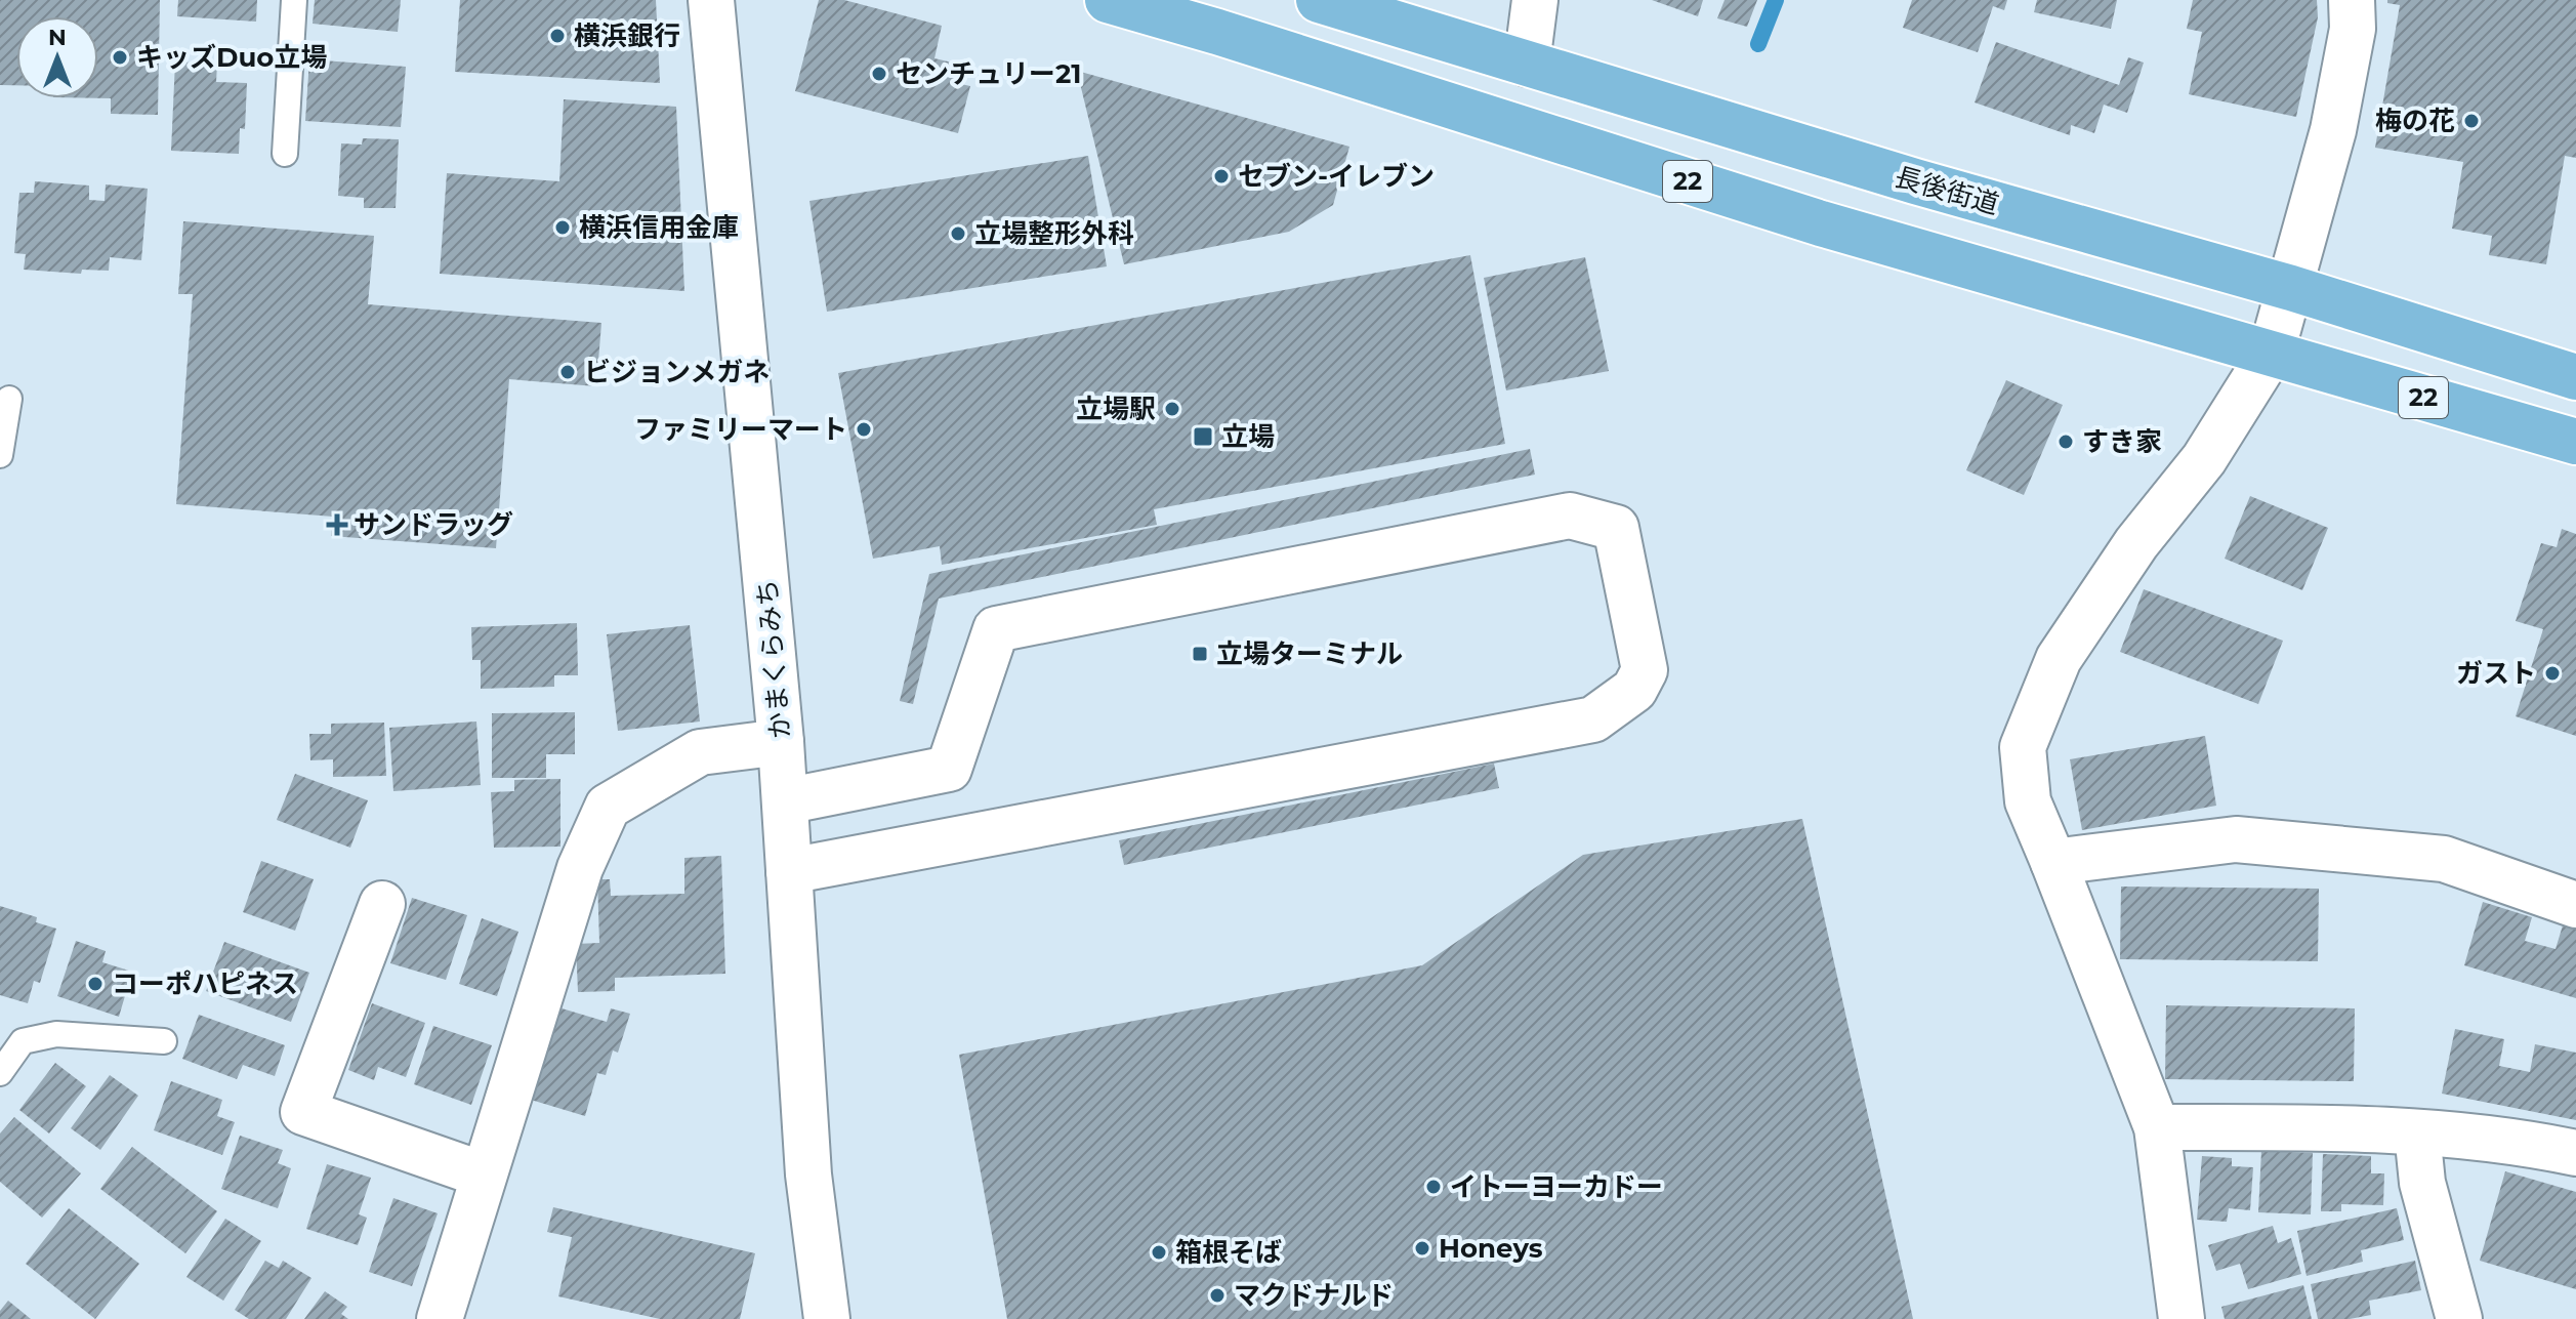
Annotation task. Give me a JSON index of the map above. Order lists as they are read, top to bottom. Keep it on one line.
{"streets":{"main road":["22","長後街道"],"street":["かまくらみち"]},"places":{"other":["横浜銀行","キッズDuo立場","センチュリー21","梅の花","セブン-イレブン","横浜信用金庫","立場整形外科","ビジョンメガネ","立場駅","ファミリーマート","すき家","ガスト","コーポハピネス","イトーヨーカドー","Honeys","箱根そば","マクドナルド"],"transit":["立場","立場ターミナル"],"health":["サンドラッグ"]},"north":"top"}
